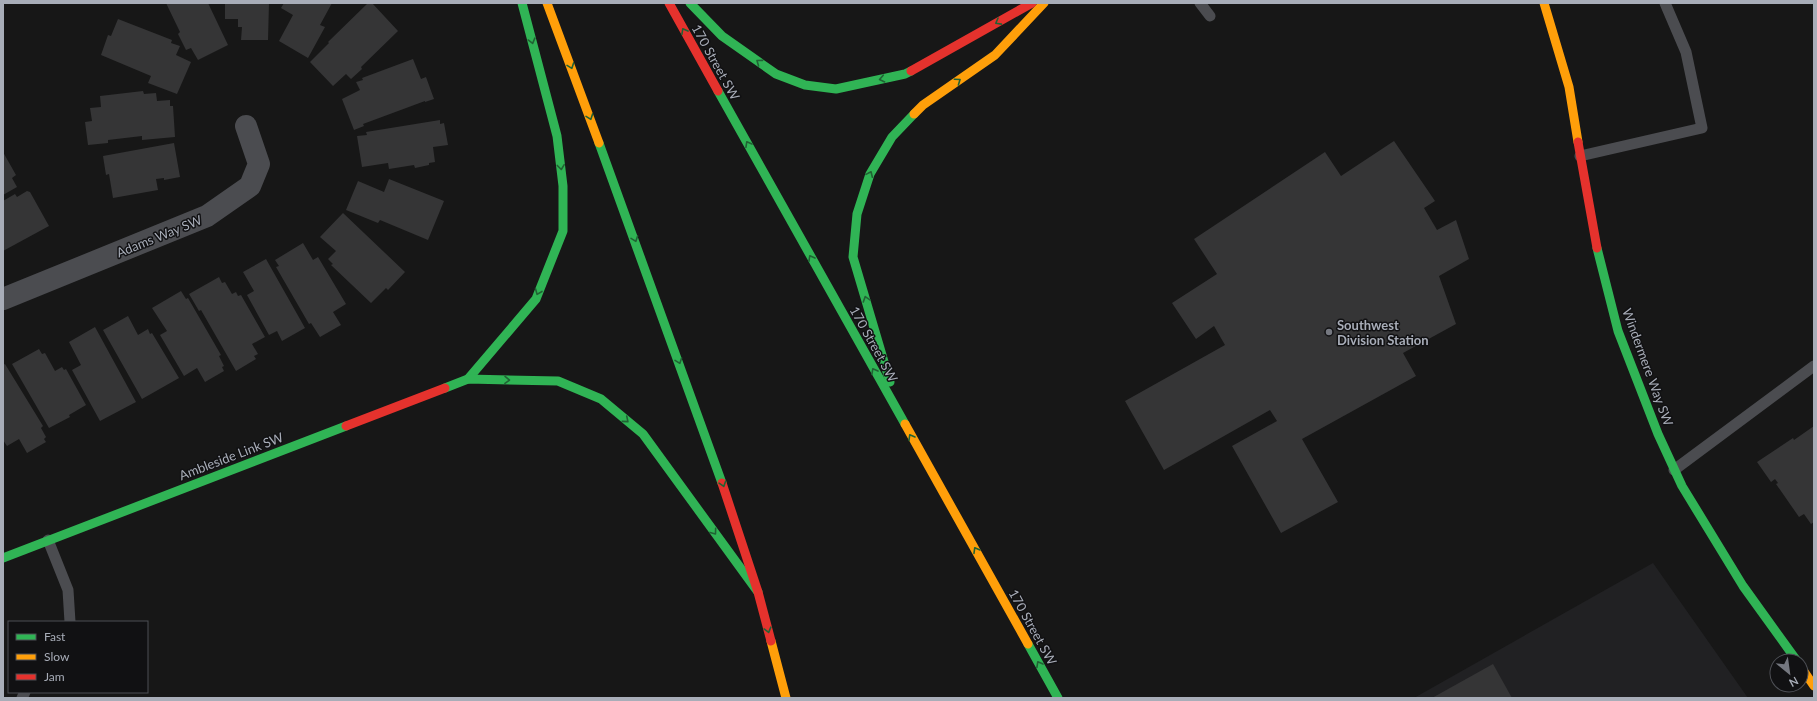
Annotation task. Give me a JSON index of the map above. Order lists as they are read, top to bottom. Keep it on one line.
{"streets":{"main road":["170 Street SW","Windermere Way SW","Ambleside Link SW"],"street":["Adams Way SW"]},"one_way":["170 Street SW"],"places":["Southwest Division Station"],"legend":["Fast","Slow","Jam"],"north":"bottom right"}
